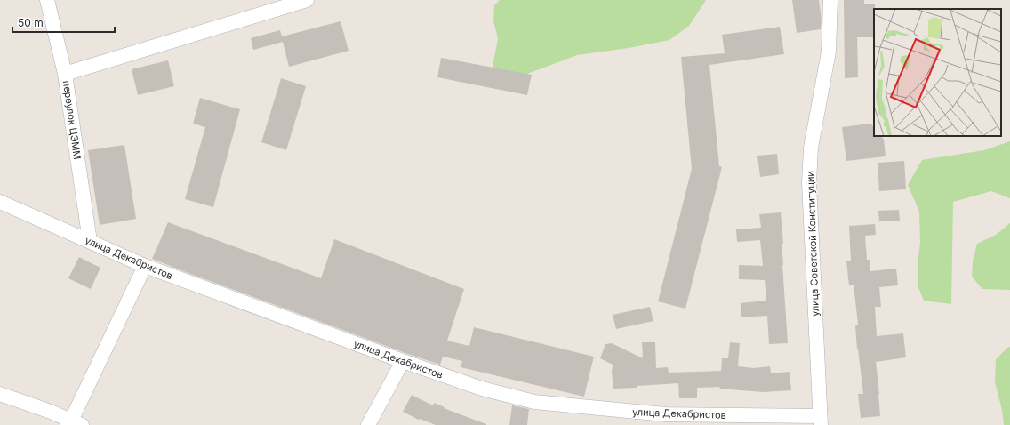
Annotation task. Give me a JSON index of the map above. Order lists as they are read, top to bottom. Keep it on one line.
{"streets":{"street":["переулок ЦЭММ","улица Советской Конституции","улица Декабристов"]},"crossings":[["переулок ЦЭММ","улица Декабристов"],["улица Советской Конституции","улица Декабристов"]],"scale_bar":"50 m"}
